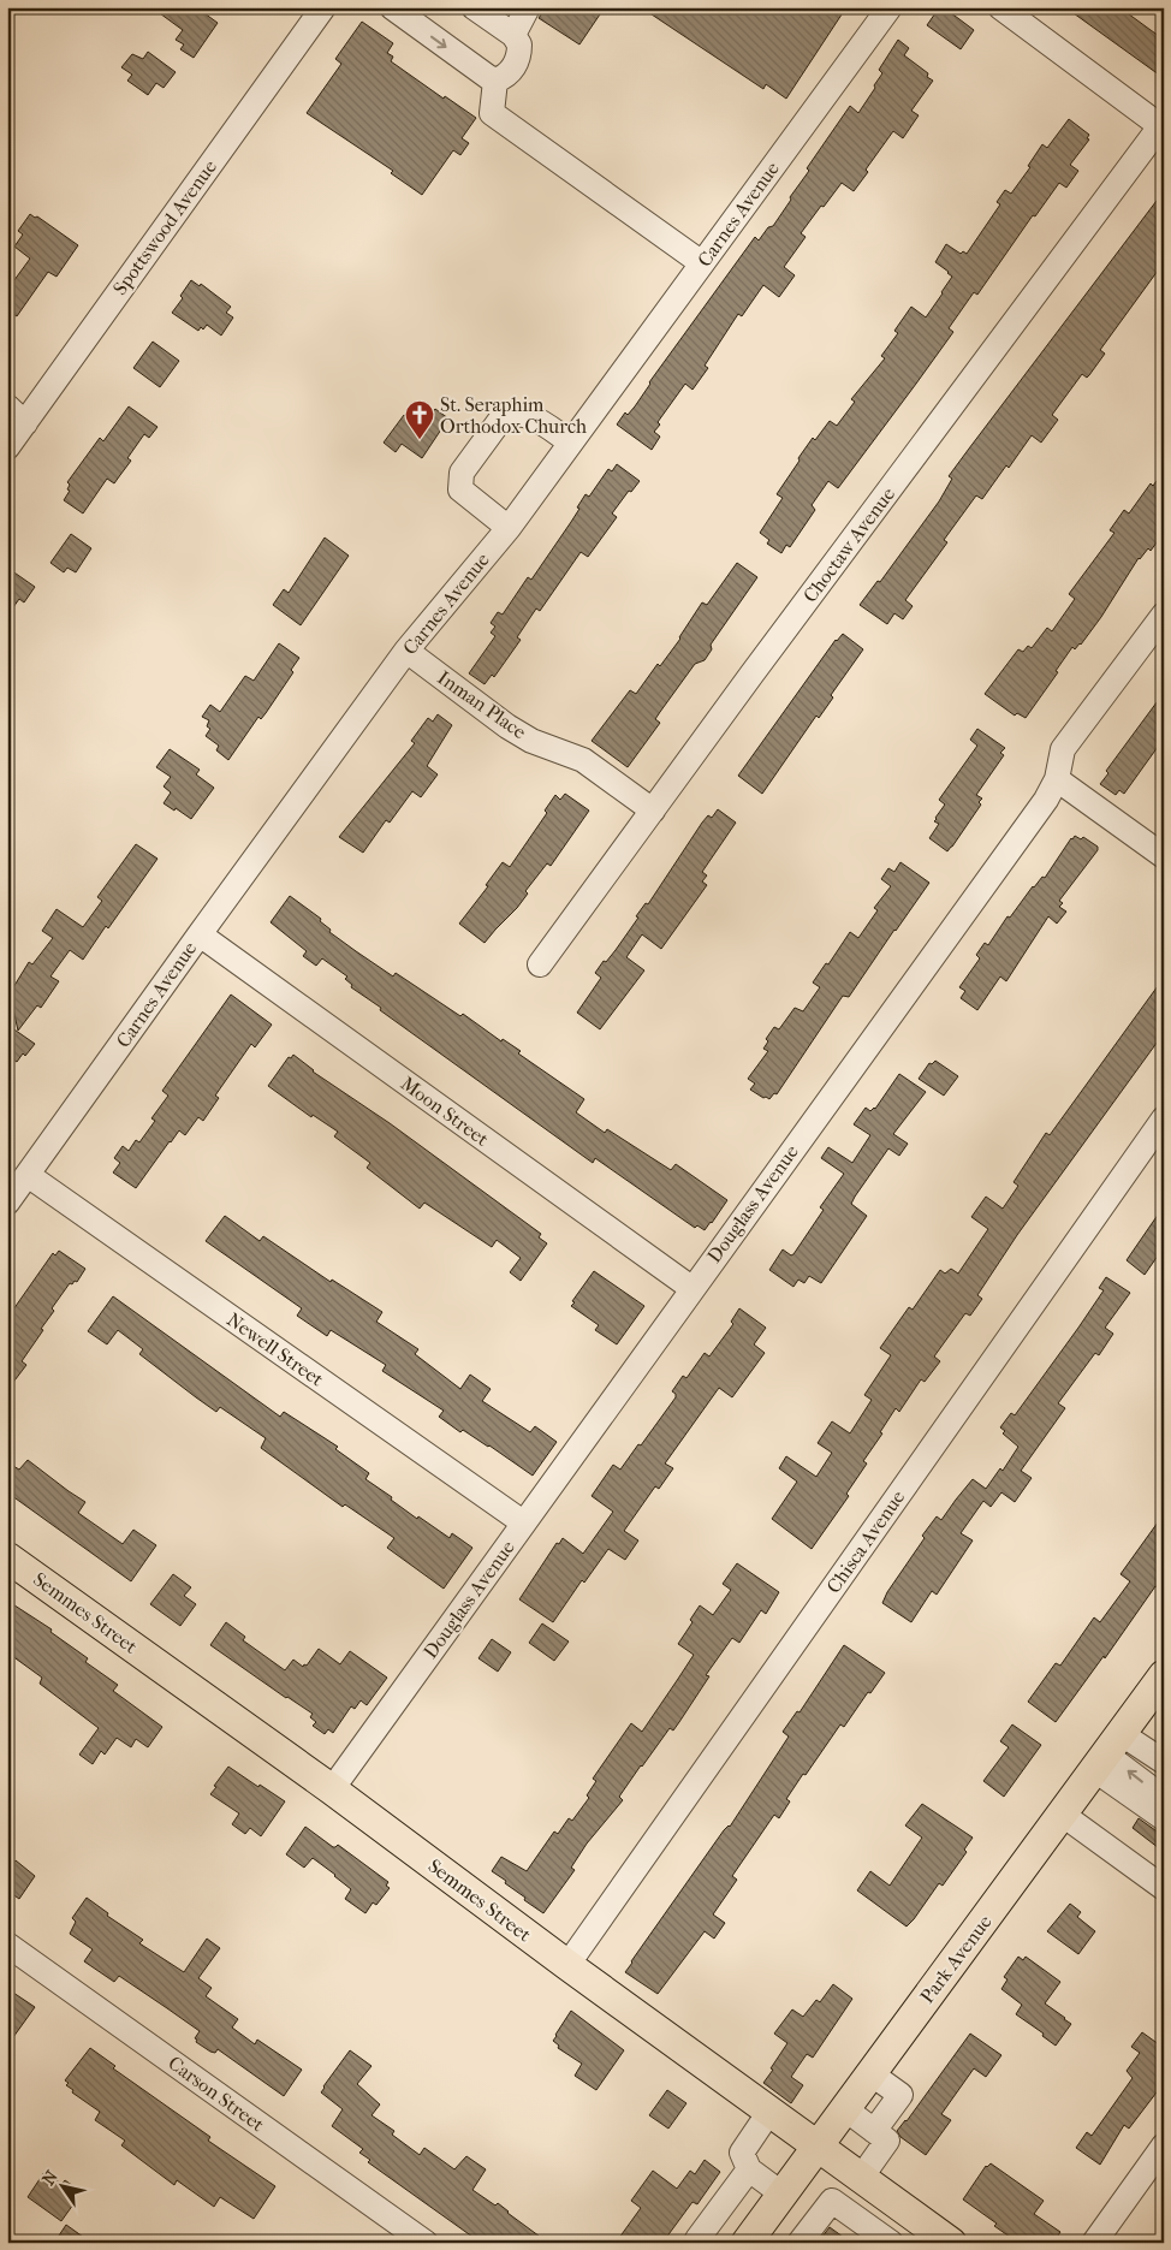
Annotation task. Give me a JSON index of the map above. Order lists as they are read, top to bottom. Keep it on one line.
{"streets":{"main road":["Semmes Street","Park Avenue"],"street":["Carnes Avenue","Spottswood Avenue","Choctaw Avenue","Inman Place","Moon Street","Douglass Avenue","Newell Street","Chisca Avenue","Carson Street"]},"crossings":[["Carnes Avenue","Inman Place"],["Carnes Avenue","Moon Street"],["Carnes Avenue","Newell Street"],["Choctaw Avenue","Inman Place"],["Moon Street","Douglass Avenue"],["Douglass Avenue","Newell Street"],["Douglass Avenue","Semmes Street"],["Chisca Avenue","Semmes Street"],["Semmes Street","Park Avenue"]],"places":{"church":["St. Seraphim Orthodox Church"]},"north":"top left"}
